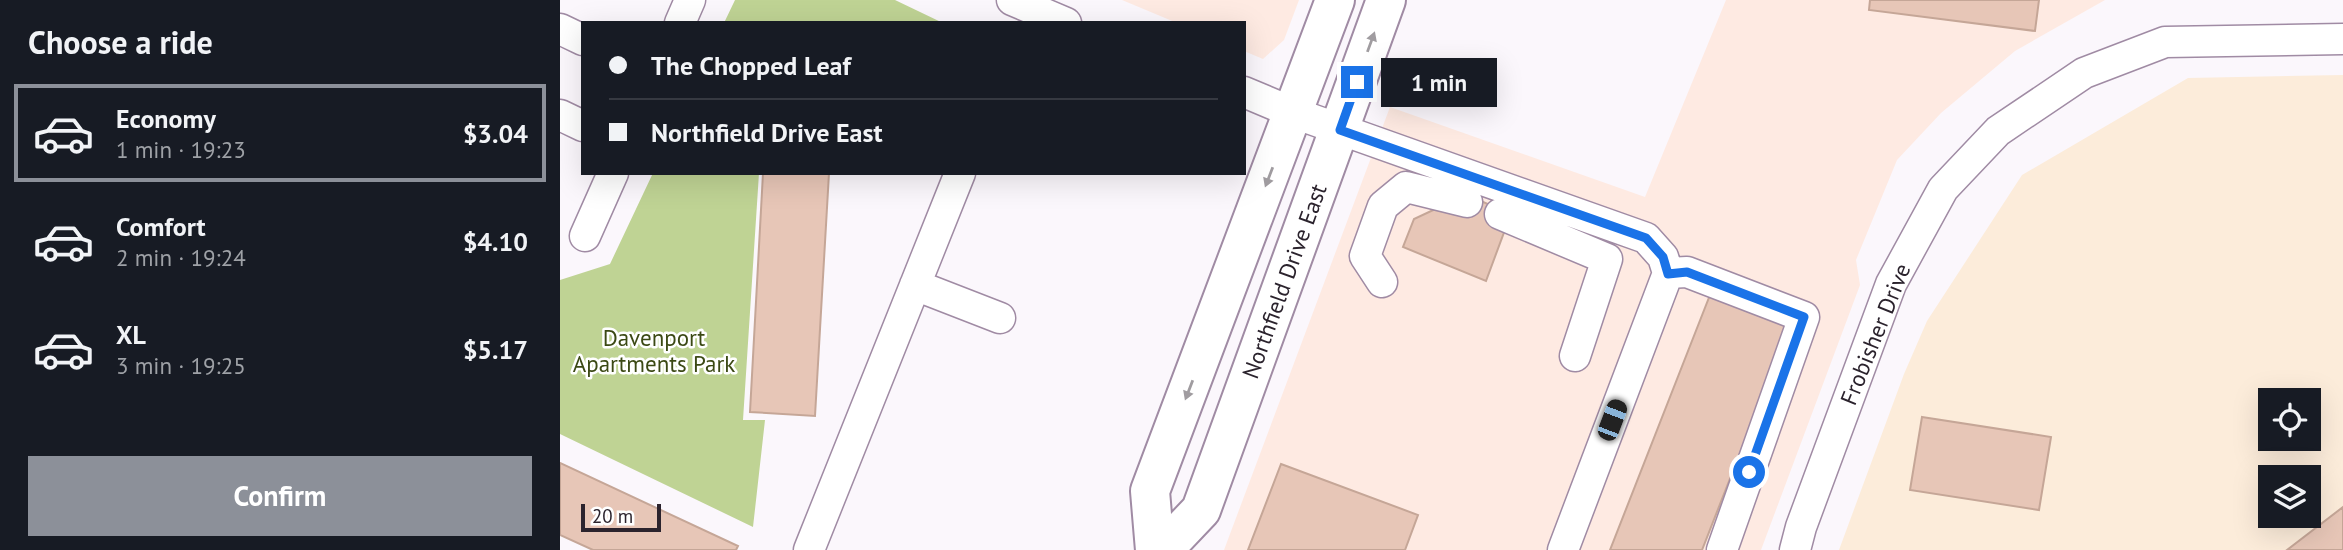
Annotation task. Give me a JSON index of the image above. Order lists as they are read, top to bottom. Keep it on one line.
{"streets":{"main road":["Northfield Drive East"],"street":["Frobisher Drive"]},"parks":["Davenport Apartments Park"],"scale_bar":"20 m","page":{"heading":"Choose a ride","banner":["The Chopped Leaf","Northfield Drive East"],"bubble":"1 min","list":[{"name":"Economy","note":"1 min · 19:23","value":"$3.04"},{"name":"Comfort","note":"2 min · 19:24","value":"$4.10"},{"name":"XL","note":"3 min · 19:25","value":"$5.17"}],"buttons":"Confirm","scale":"20 m"}}
